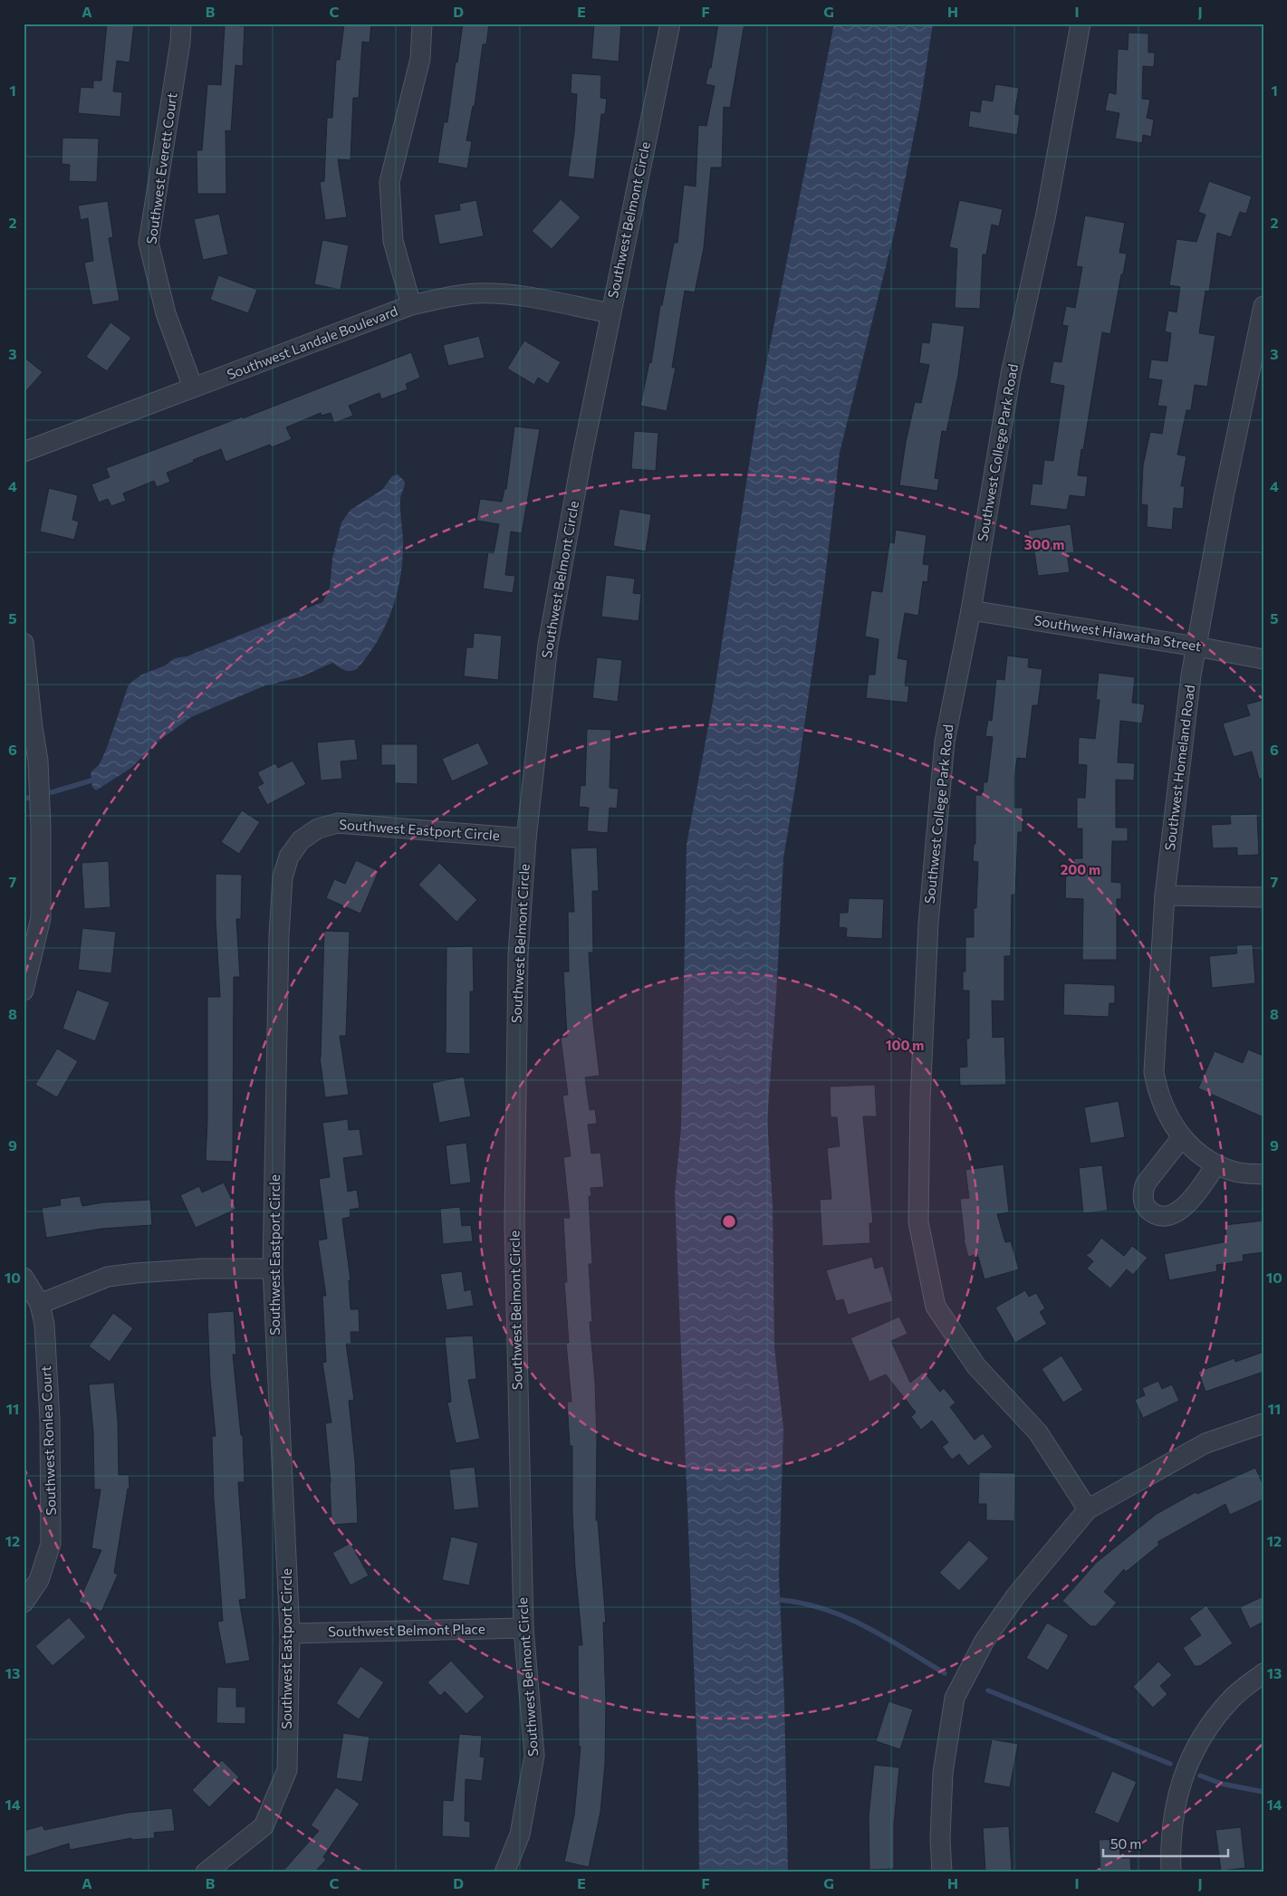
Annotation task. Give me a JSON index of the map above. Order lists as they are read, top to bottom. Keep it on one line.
{"streets":{"street":["Southwest Everett Court","Southwest Belmont Circle","Southwest Landale Boulevard","Southwest College Park Road","Southwest Hiawatha Street","Southwest Homeland Road","Southwest Eastport Circle","Southwest Ronlea Court","Southwest Belmont Place"]},"crossings":[["Southwest Everett Court","Southwest Landale Boulevard"],["Southwest Belmont Circle","Southwest Landale Boulevard"],["Southwest Belmont Circle","Southwest Eastport Circle"],["Southwest Belmont Circle","Southwest Belmont Place"],["Southwest College Park Road","Southwest Hiawatha Street"],["Southwest Hiawatha Street","Southwest Homeland Road"],["Southwest Eastport Circle","Southwest Belmont Place"]],"scale_bar":"50 m","grid":{"columns":["A","B","C","D","E","F","G","H","I","J"],"rows":["1","2","3","4","5","6","7","8","9","10","11","12","13","14"]},"rings":["300 m","200 m","100 m"]}
